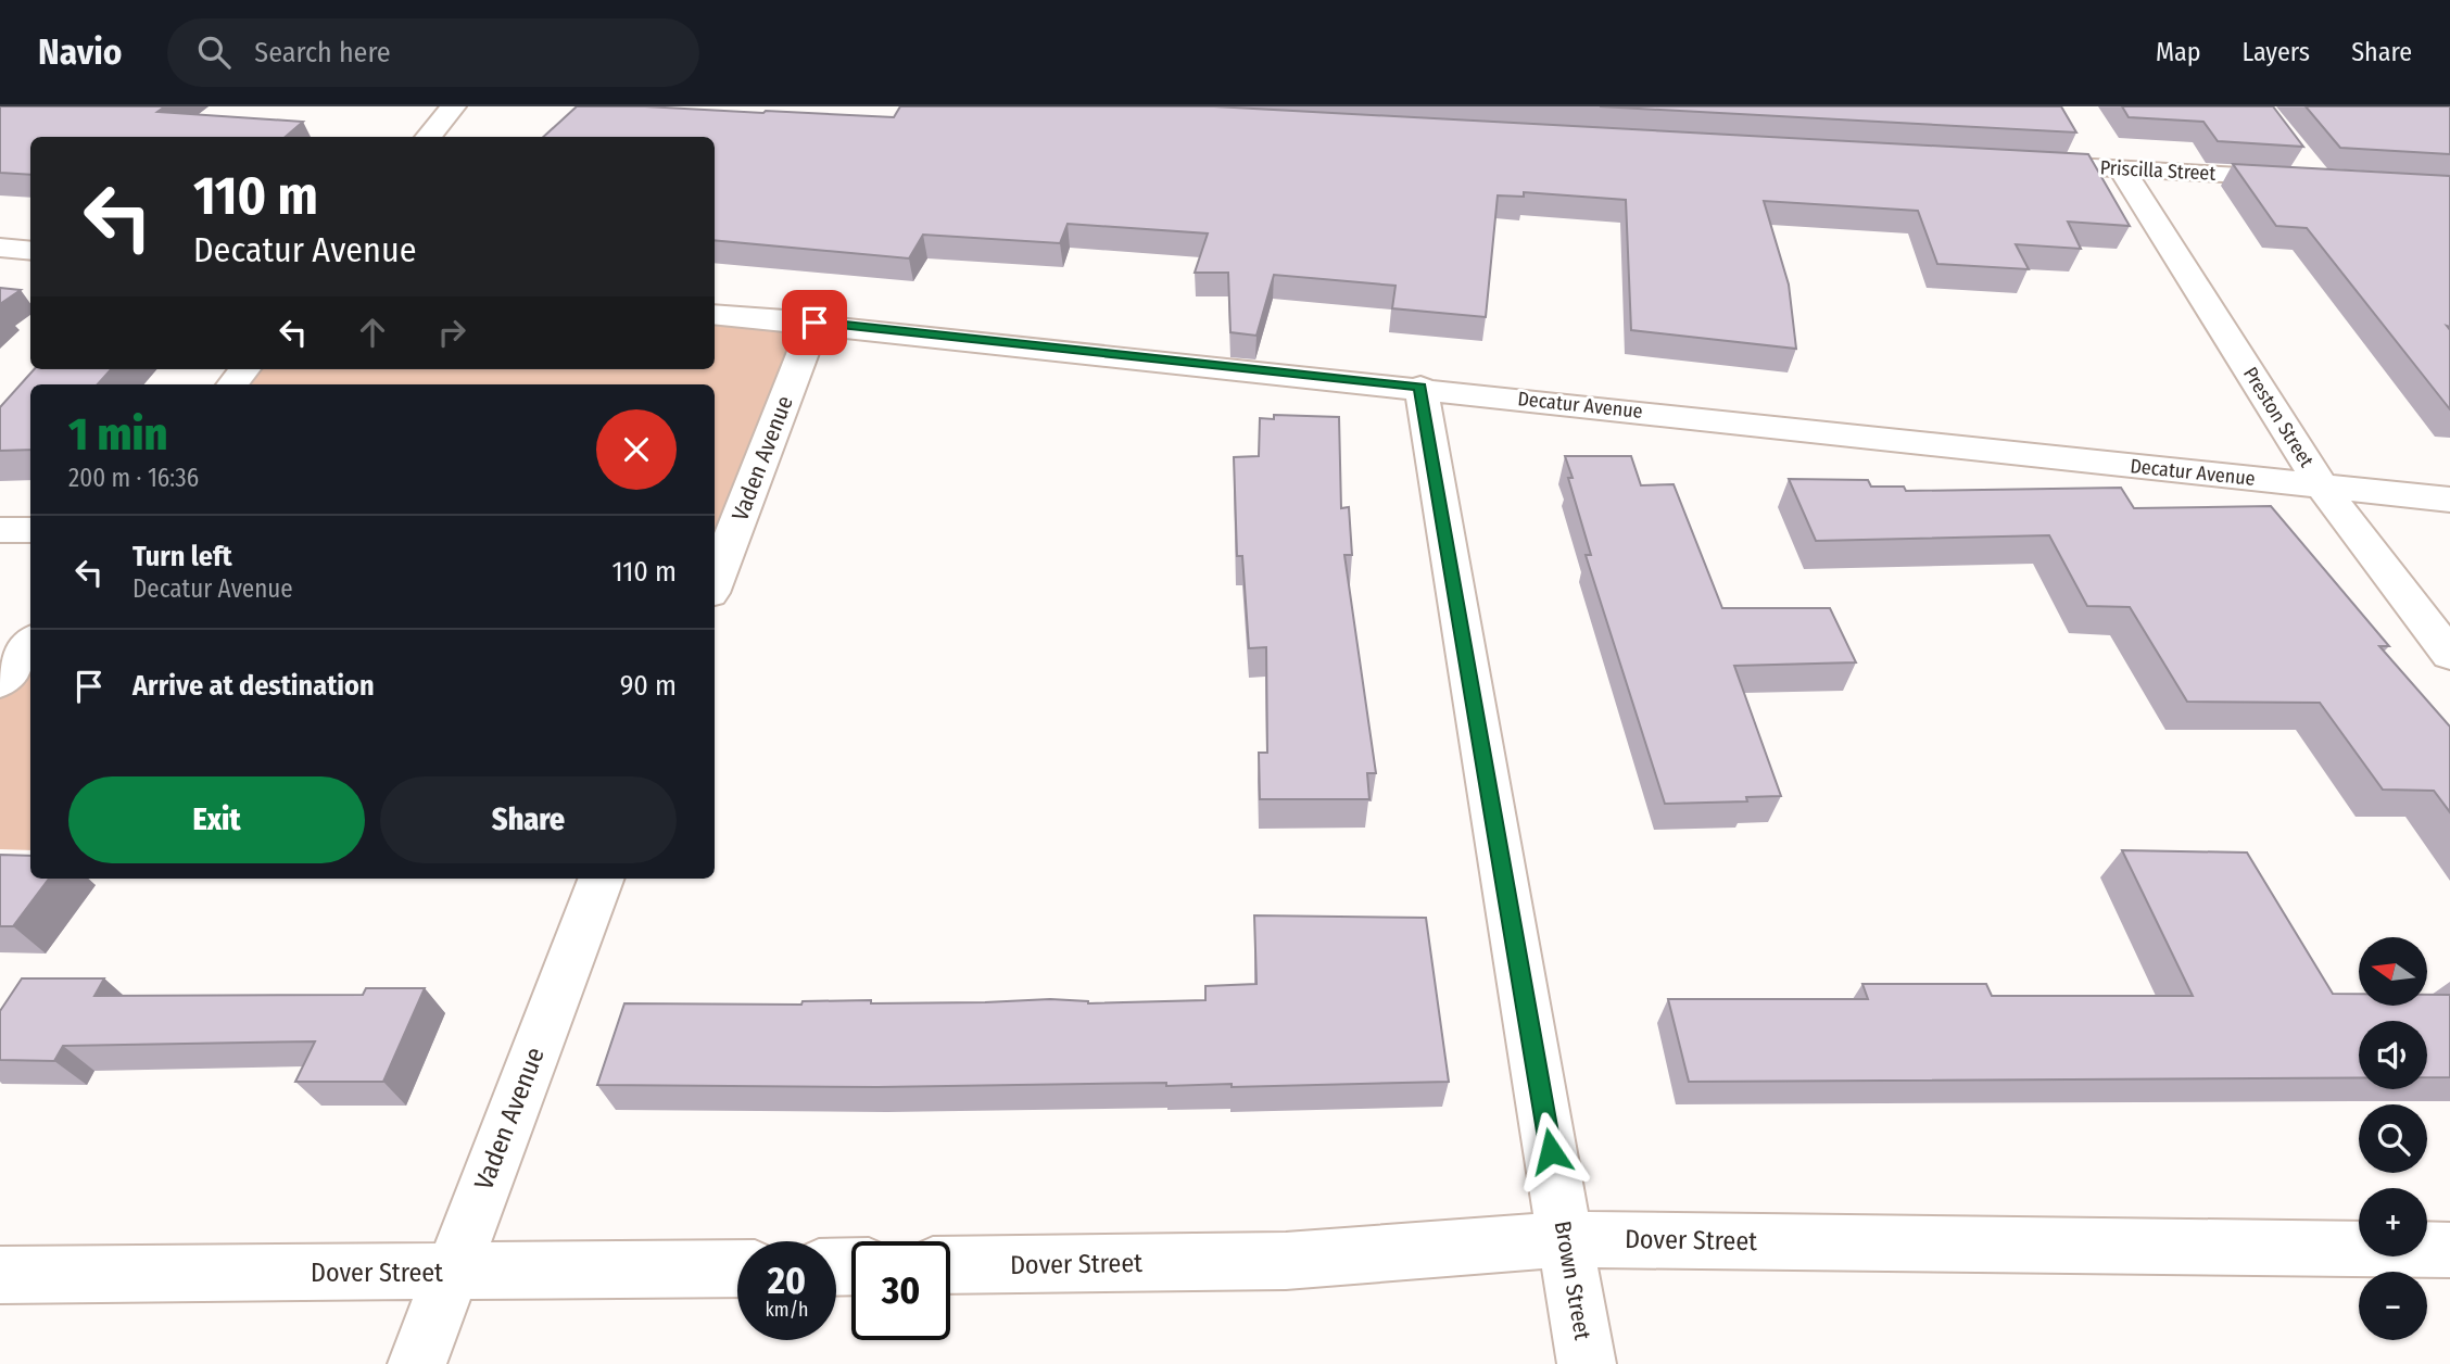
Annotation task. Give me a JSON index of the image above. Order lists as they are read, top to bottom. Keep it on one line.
{"streets":{"street":["Priscilla Street","Decatur Avenue","Preston Street","Vaden Avenue","Dover Street","Brown Street"]},"crossings":[["Priscilla Street","Preston Street"],["Decatur Avenue","Preston Street"],["Decatur Avenue","Vaden Avenue"],["Decatur Avenue","Brown Street"],["Vaden Avenue","Dover Street"],["Dover Street","Brown Street"]],"north":"left","page":{"header":"Navio","search":"Search here","nav":["Map","Layers","Share"],"turn":["110 m","Decatur Avenue"],"heading":["1 min","200 m · 16:36"],"list":[{"name":"Turn left","note":"Decatur Avenue","value":"110 m"},{"name":"Arrive at destination","value":"90 m"}],"buttons":["Exit","Share"],"map_buttons":["+","−"],"speed":"20 km/h","limit":"30"}}
